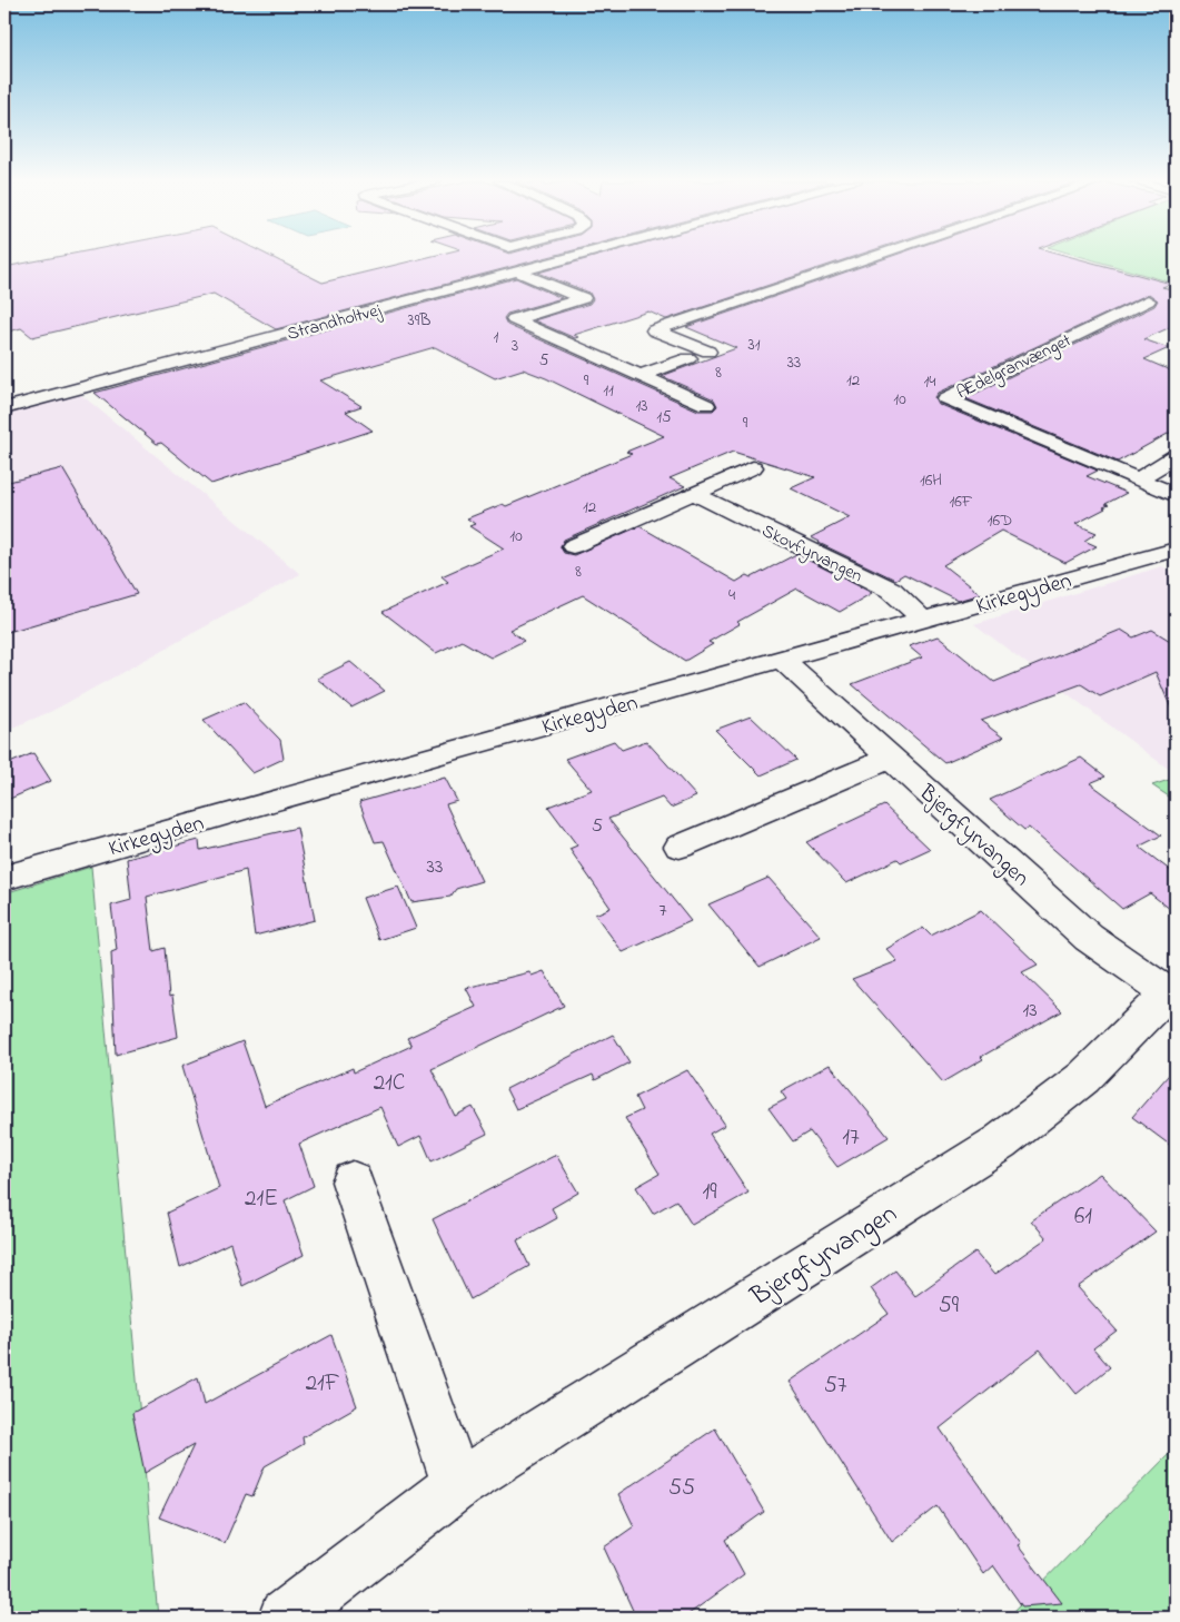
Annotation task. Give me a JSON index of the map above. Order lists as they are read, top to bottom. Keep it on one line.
{"streets":{"street":["Strandholtvej","Ædelgranvænget","Skovfyrvangen","Kirkegyden","Bjergfyrvangen"]},"crossings":[["Skovfyrvangen","Kirkegyden"],["Kirkegyden","Bjergfyrvangen"]],"house_numbers":["39B","1","31","3","5","33","8","9","12","14","11","10","13","15","9","16H","16F","12","16D","10","8","4","5","33","7","13","21C","17","19","21E","61","59","21F","57","55"]}
